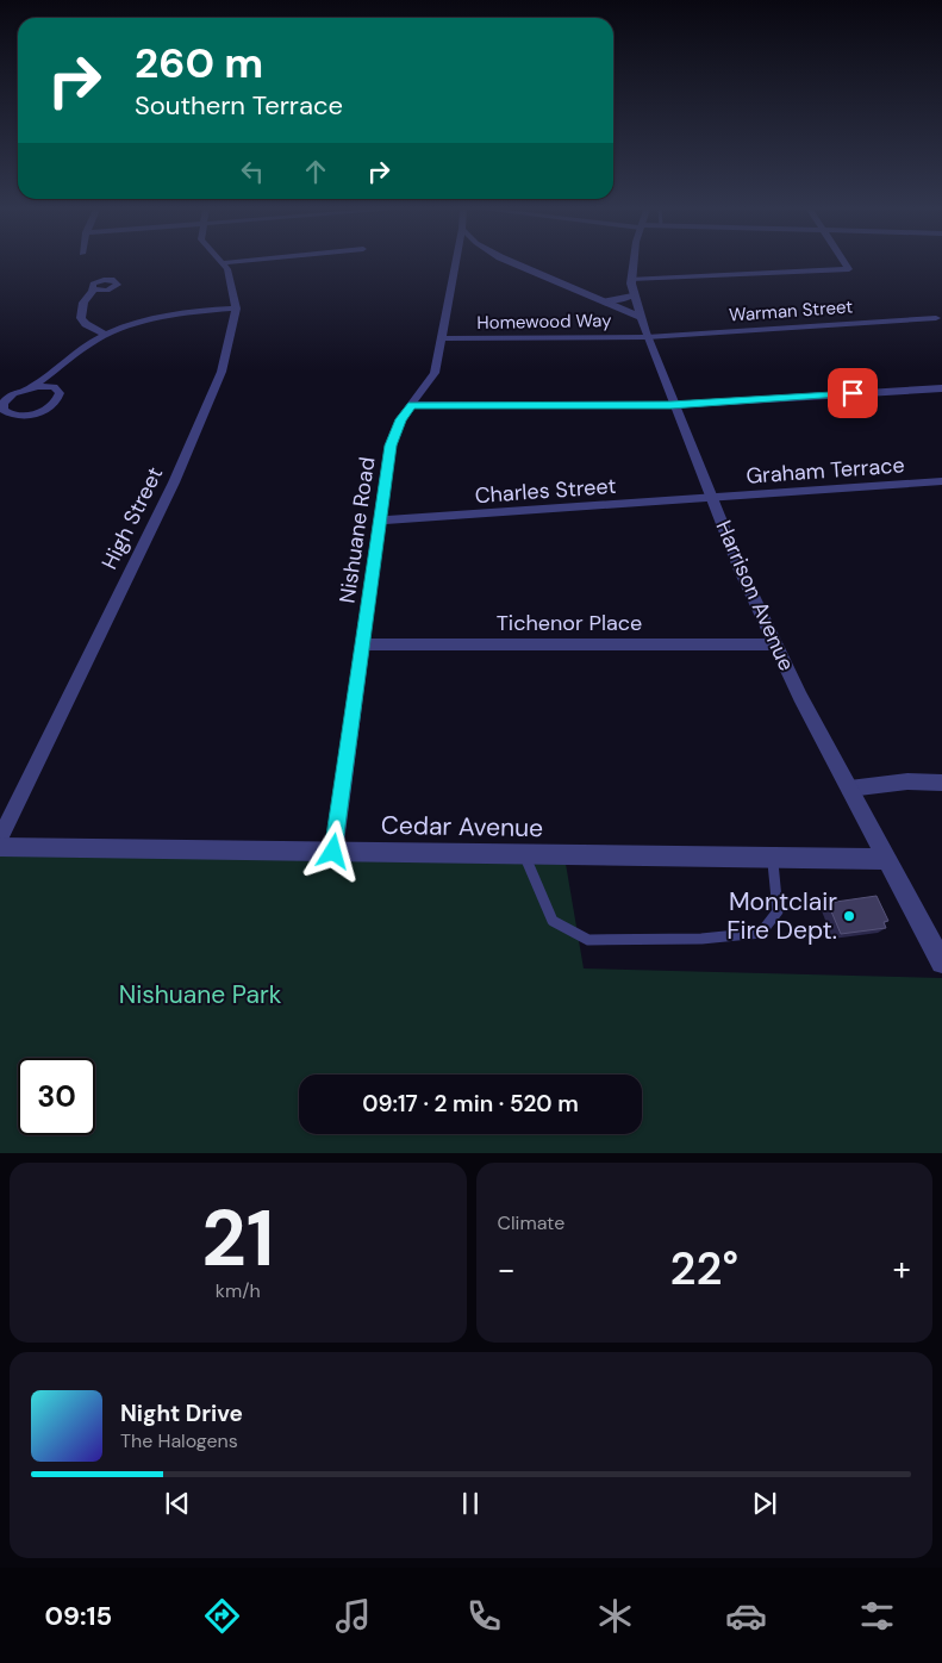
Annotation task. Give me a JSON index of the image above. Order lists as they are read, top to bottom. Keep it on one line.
{"streets":{"street":["Warman Street","Homewood Way","Graham Terrace","Charles Street","High Street","Nishuane Road","Harrison Avenue","Tichenor Place","Cedar Avenue"]},"crossings":[["Warman Street","Homewood Way"],["Warman Street","Harrison Avenue"],["Homewood Way","Nishuane Road"],["Homewood Way","Harrison Avenue"],["Graham Terrace","Charles Street"],["Graham Terrace","Harrison Avenue"],["Charles Street","Nishuane Road"],["Charles Street","Harrison Avenue"],["Nishuane Road","Tichenor Place"],["Nishuane Road","Cedar Avenue"],["Harrison Avenue","Tichenor Place"],["Harrison Avenue","Cedar Avenue"]],"parks":["Nishuane Park"],"places":["Montclair Fire Dept."],"page":{"turn":["260 m","Southern Terrace"],"limit":"30","trip":"09:17 · 2 min · 520 m","tile":[["21","km/h"],"Climate"],"heat":["−","22°","+"],"song":["Night Drive","The Halogens"],"tabs":"09:15"}}
